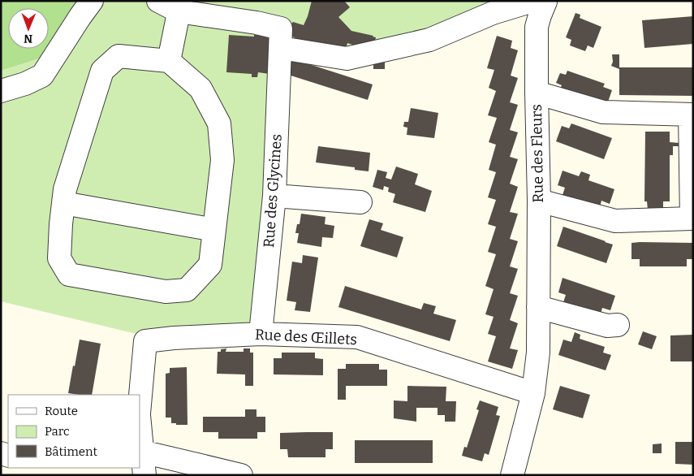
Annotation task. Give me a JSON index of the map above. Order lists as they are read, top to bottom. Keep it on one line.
{"streets":{"street":["Rue des Fleurs","Rue des Glycines","Rue des Œillets"]},"crossings":[["Rue des Fleurs","Rue des Œillets"],["Rue des Glycines","Rue des Œillets"]],"legend":["Route","Parc","Bâtiment"],"north":"bottom"}
